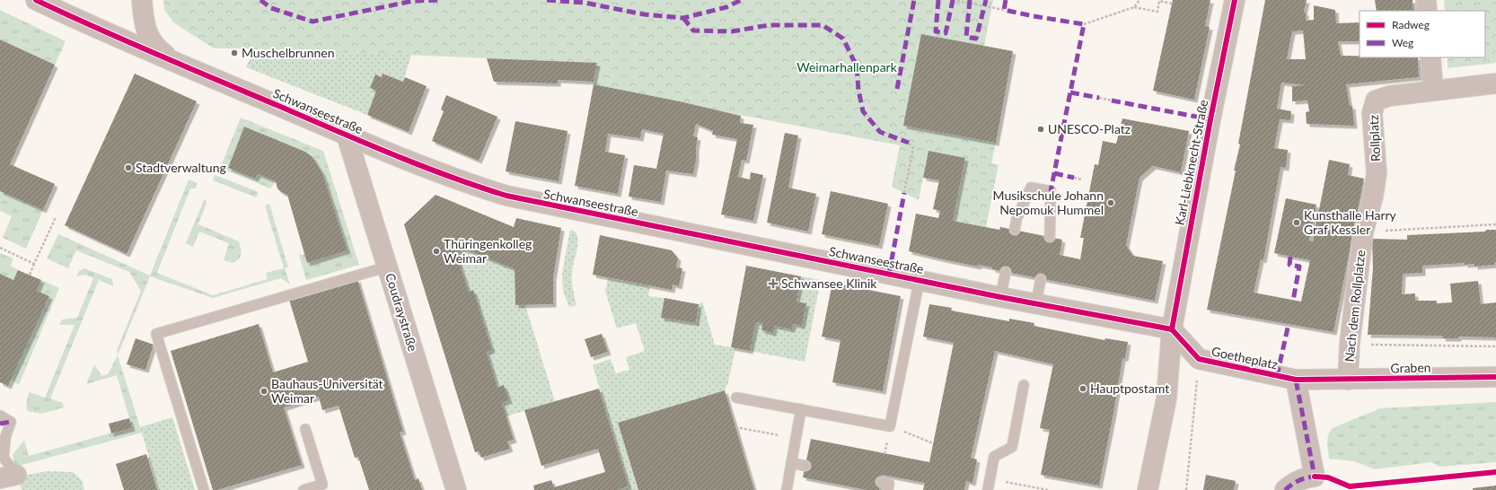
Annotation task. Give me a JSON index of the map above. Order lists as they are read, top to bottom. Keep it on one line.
{"streets":{"street":["Schwanseestraße","Rollplatz","Karl-Liebknecht-Straße","Nach dem Rollplatze","Coudraystraße","Goetheplatz","Graben"]},"crossings":[["Schwanseestraße","Karl-Liebknecht-Straße"],["Schwanseestraße","Coudraystraße"],["Schwanseestraße","Goetheplatz"],["Rollplatz","Nach dem Rollplatze"],["Karl-Liebknecht-Straße","Goetheplatz"],["Nach dem Rollplatze","Graben"],["Goetheplatz","Graben"]],"parks":["Weimarhallenpark"],"places":{"other":["Muschelbrunnen","UNESCO-Platz","Stadtverwaltung","Musikschule Johann Nepomuk Hummel","Kunsthalle Harry Graf Kessler","Thüringenkolleg Weimar","Hauptpostamt","Bauhaus-Universität Weimar"],"health":["Schwansee Klinik"]},"legend":["Radweg","Weg"]}
